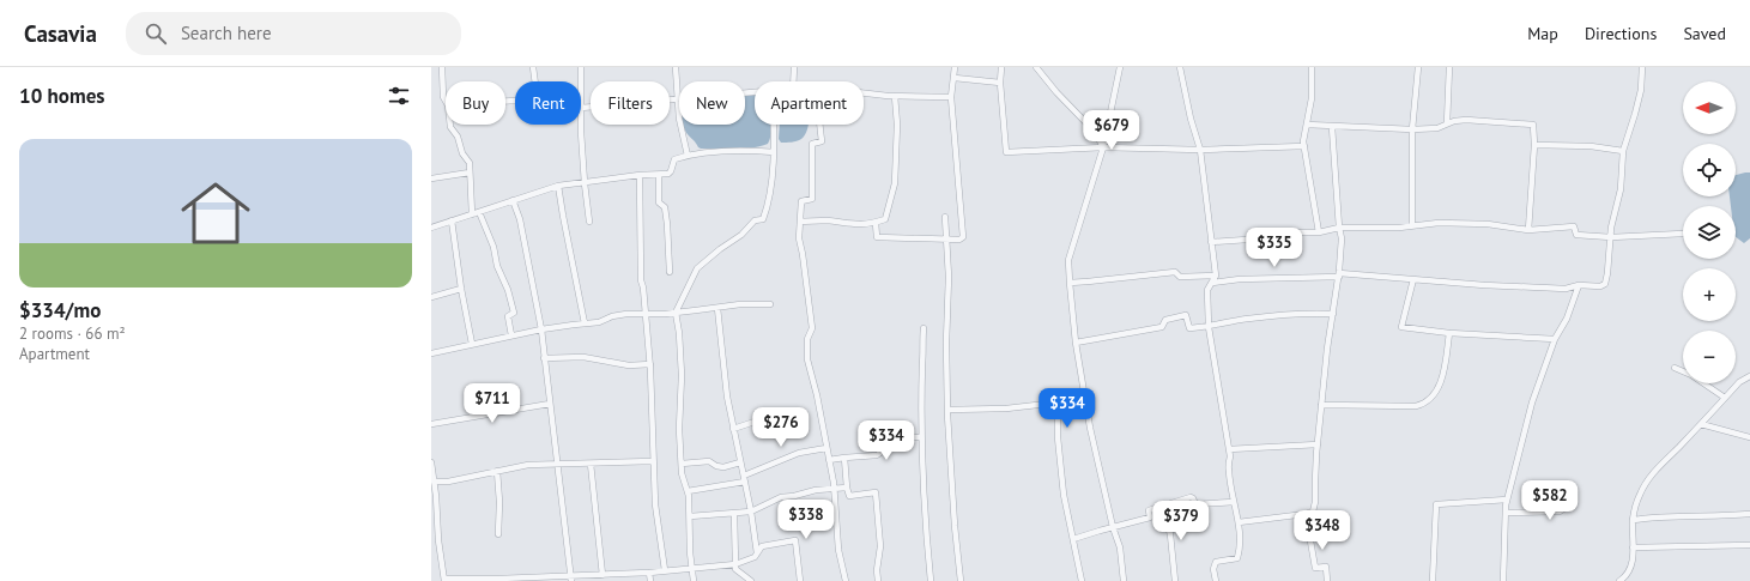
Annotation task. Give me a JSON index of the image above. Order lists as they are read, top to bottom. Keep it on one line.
{"north":"left","page":{"header":"Casavia","search":"Search here","nav":["Map","Directions","Saved"],"heading":"10 homes","map_buttons":["+","−"],"chip":["Buy","Rent","Filters","New","Apartment"],"price":["$679","$335","$711","$334","$276","$334","$582","$338","$379","$348"],"list":[{"name":"$334/mo","note":"2 rooms · 66 m² · Apartment"}]}}
